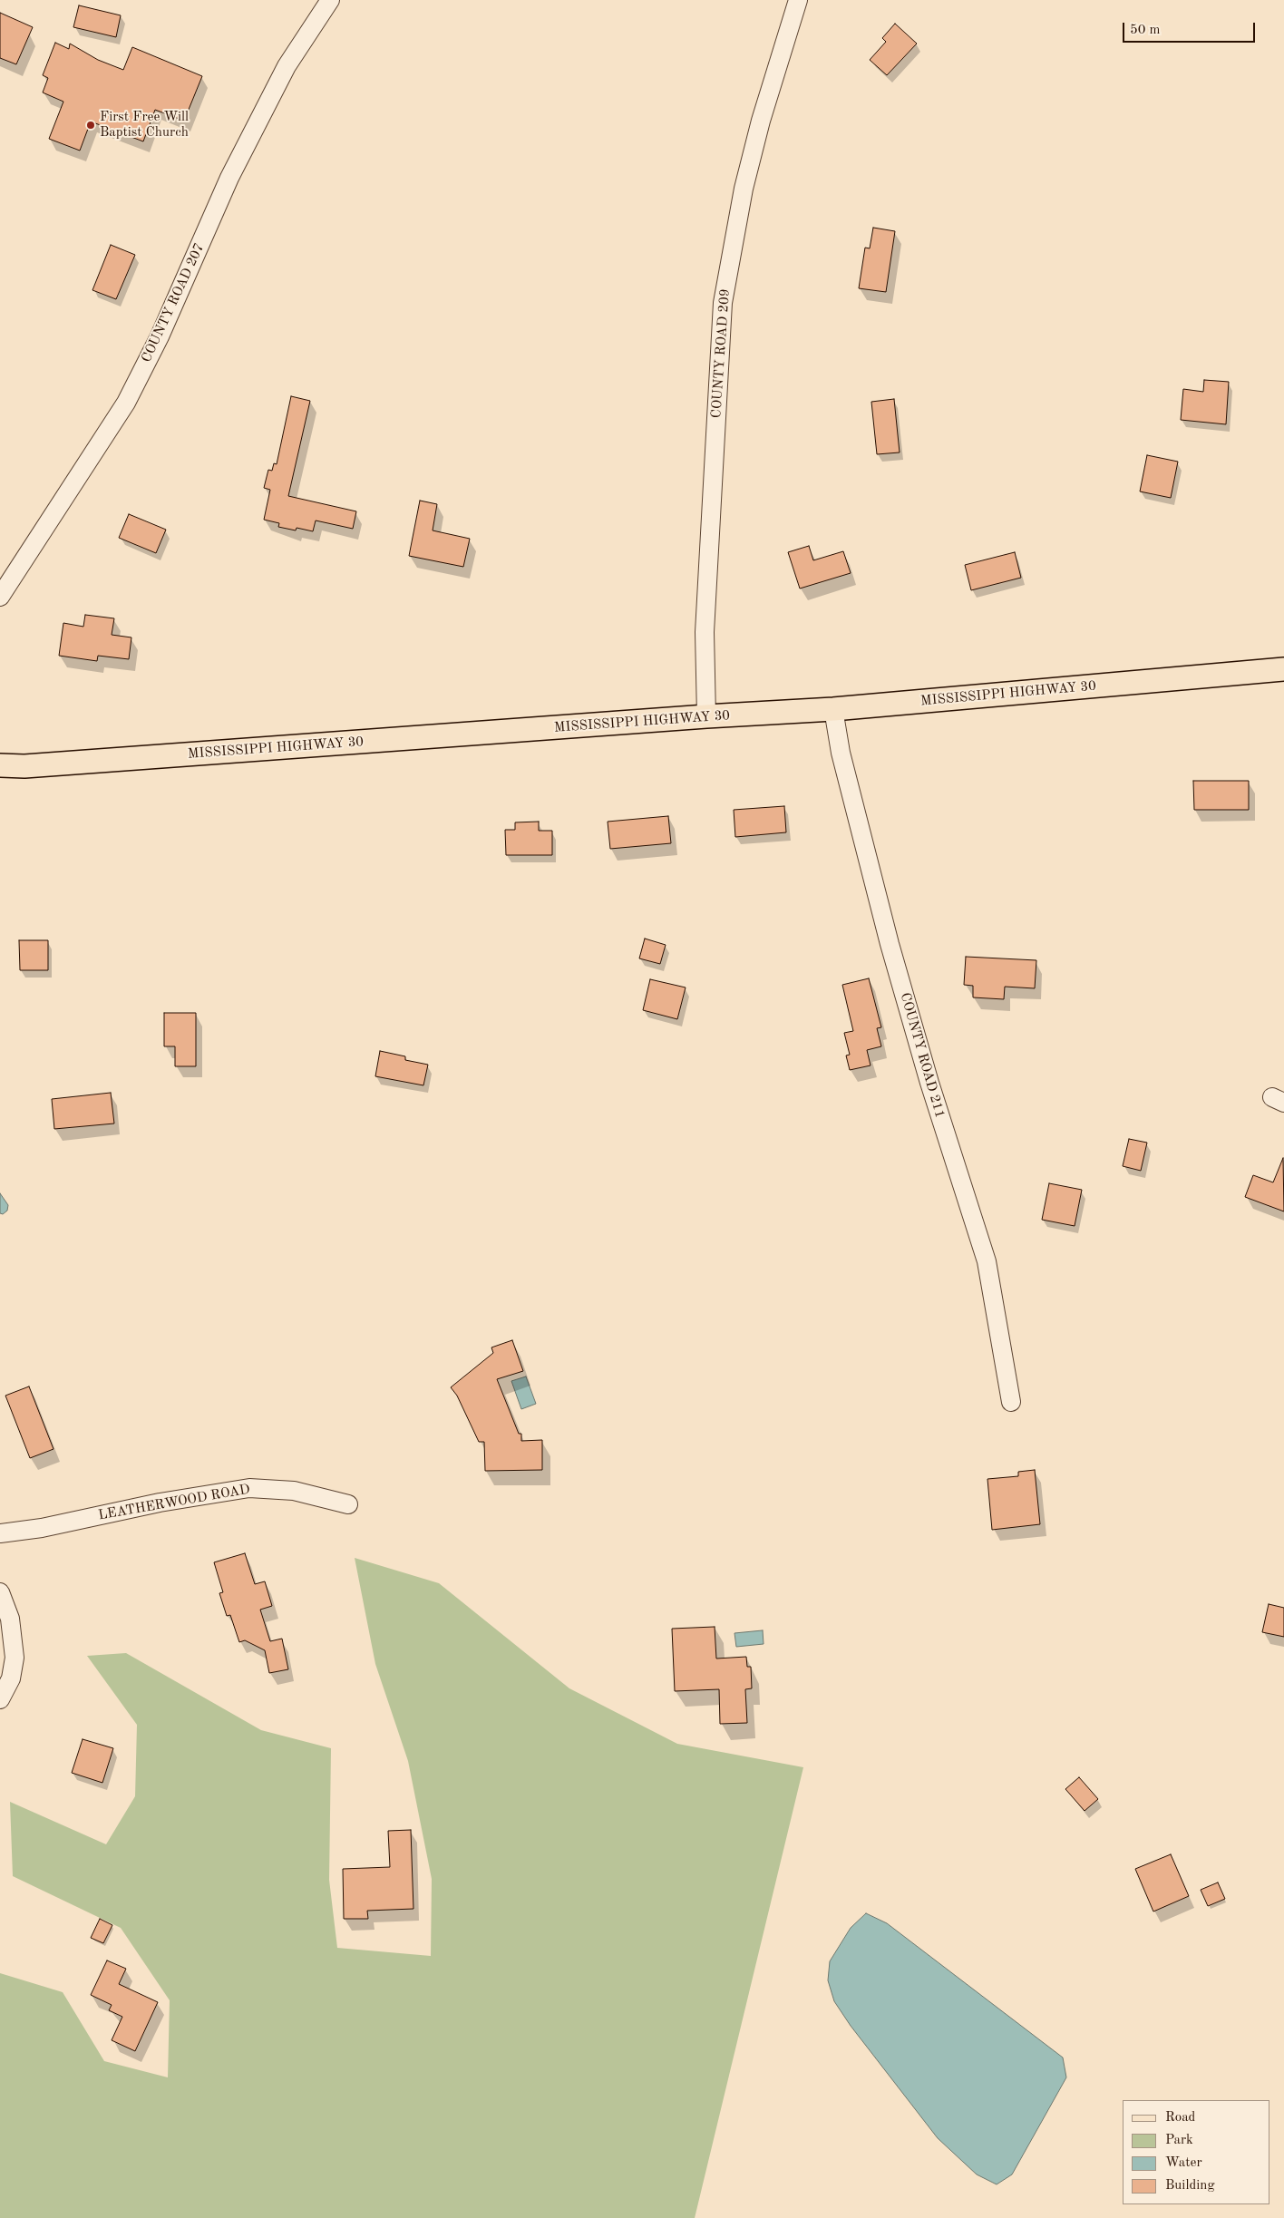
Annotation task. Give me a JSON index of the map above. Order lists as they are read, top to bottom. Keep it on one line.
{"streets":{"main road":["MISSISSIPPI HIGHWAY 30"],"street":["COUNTY ROAD 207","COUNTY ROAD 209","COUNTY ROAD 211","LEATHERWOOD ROAD"]},"crossings":[["COUNTY ROAD 209","MISSISSIPPI HIGHWAY 30"],["MISSISSIPPI HIGHWAY 30","COUNTY ROAD 211"]],"places":["First Free Will Baptist Church"],"legend":["Road","Park","Water","Building"],"scale_bar":"50 m"}
